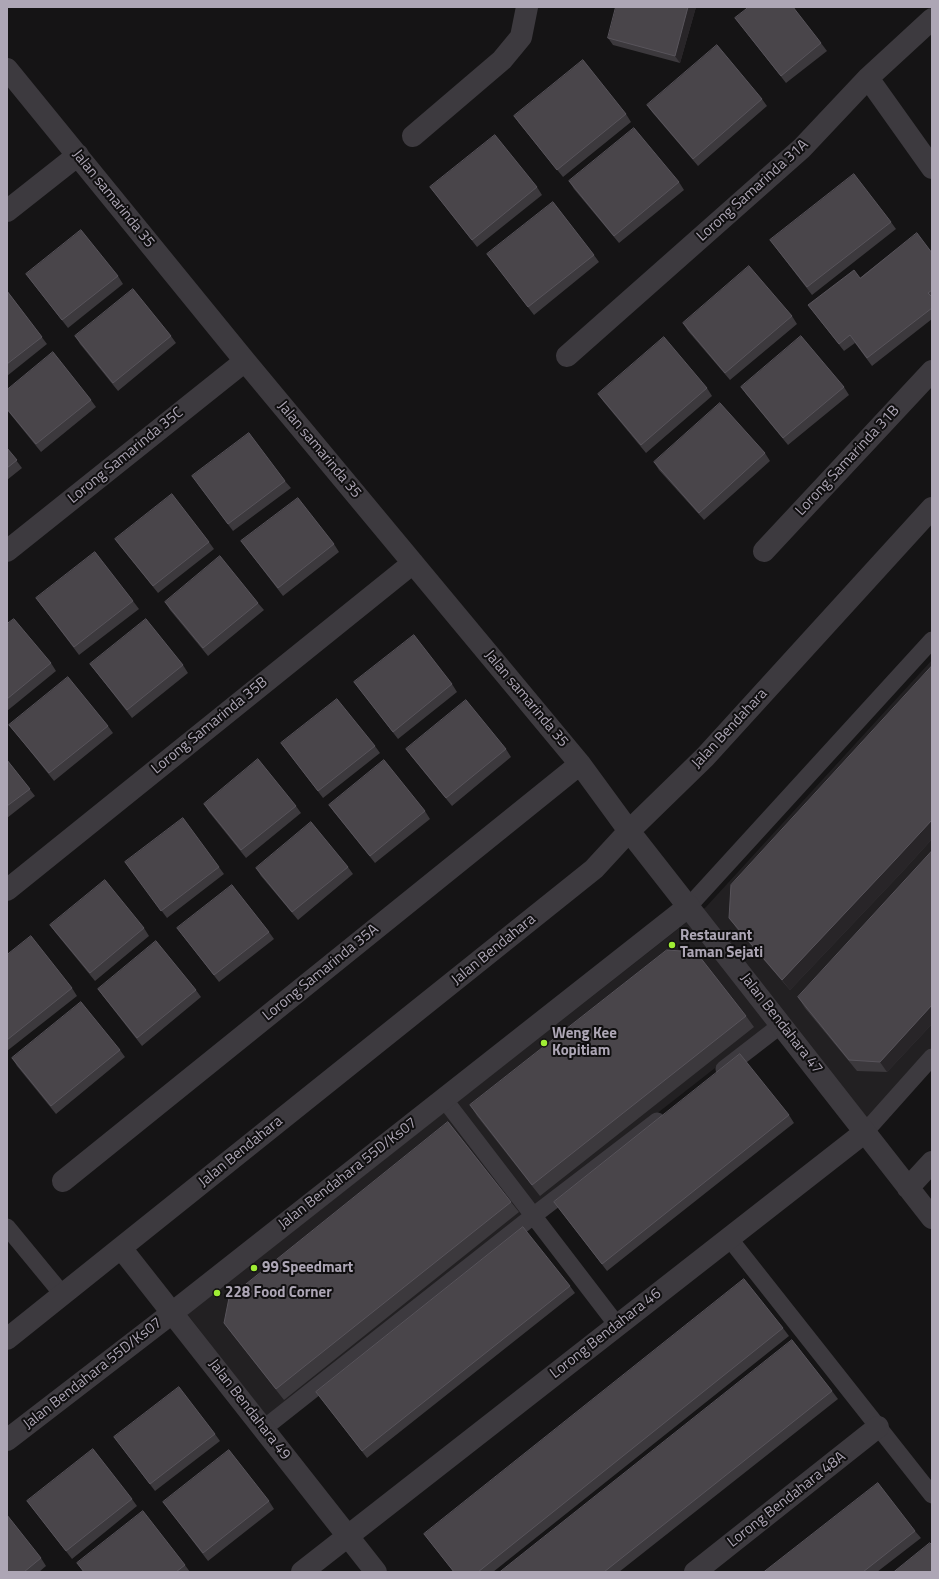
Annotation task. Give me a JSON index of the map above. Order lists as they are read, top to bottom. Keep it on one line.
{"streets":{"street":["Lorong Samarinda 31A","Jalan samarinda 35","Lorong Samarinda 35C","Lorong Samarinda 31B","Lorong Samarinda 35B","Jalan Bendahara","Lorong Samarinda 35A","Jalan Bendahara 47","Jalan Bendahara 55D/Ks07","Lorong Bendahara 46","Jalan Bendahara 49","Lorong Bendahara 48A"]},"crossings":[["Jalan samarinda 35","Lorong Samarinda 35C"],["Jalan samarinda 35","Lorong Samarinda 35B"],["Jalan samarinda 35","Jalan Bendahara"],["Jalan samarinda 35","Lorong Samarinda 35A"],["Jalan samarinda 35","Jalan Bendahara 47"],["Jalan Bendahara","Jalan Bendahara 47"],["Jalan Bendahara","Jalan Bendahara 49"],["Jalan Bendahara 47","Jalan Bendahara 55D/Ks07"],["Jalan Bendahara 47","Lorong Bendahara 46"],["Jalan Bendahara 55D/Ks07","Jalan Bendahara 49"],["Lorong Bendahara 46","Jalan Bendahara 49"]],"places":["Restaurant Taman Sejati","Weng Kee Kopitiam","99 Speedmart","228 Food Corner"]}
